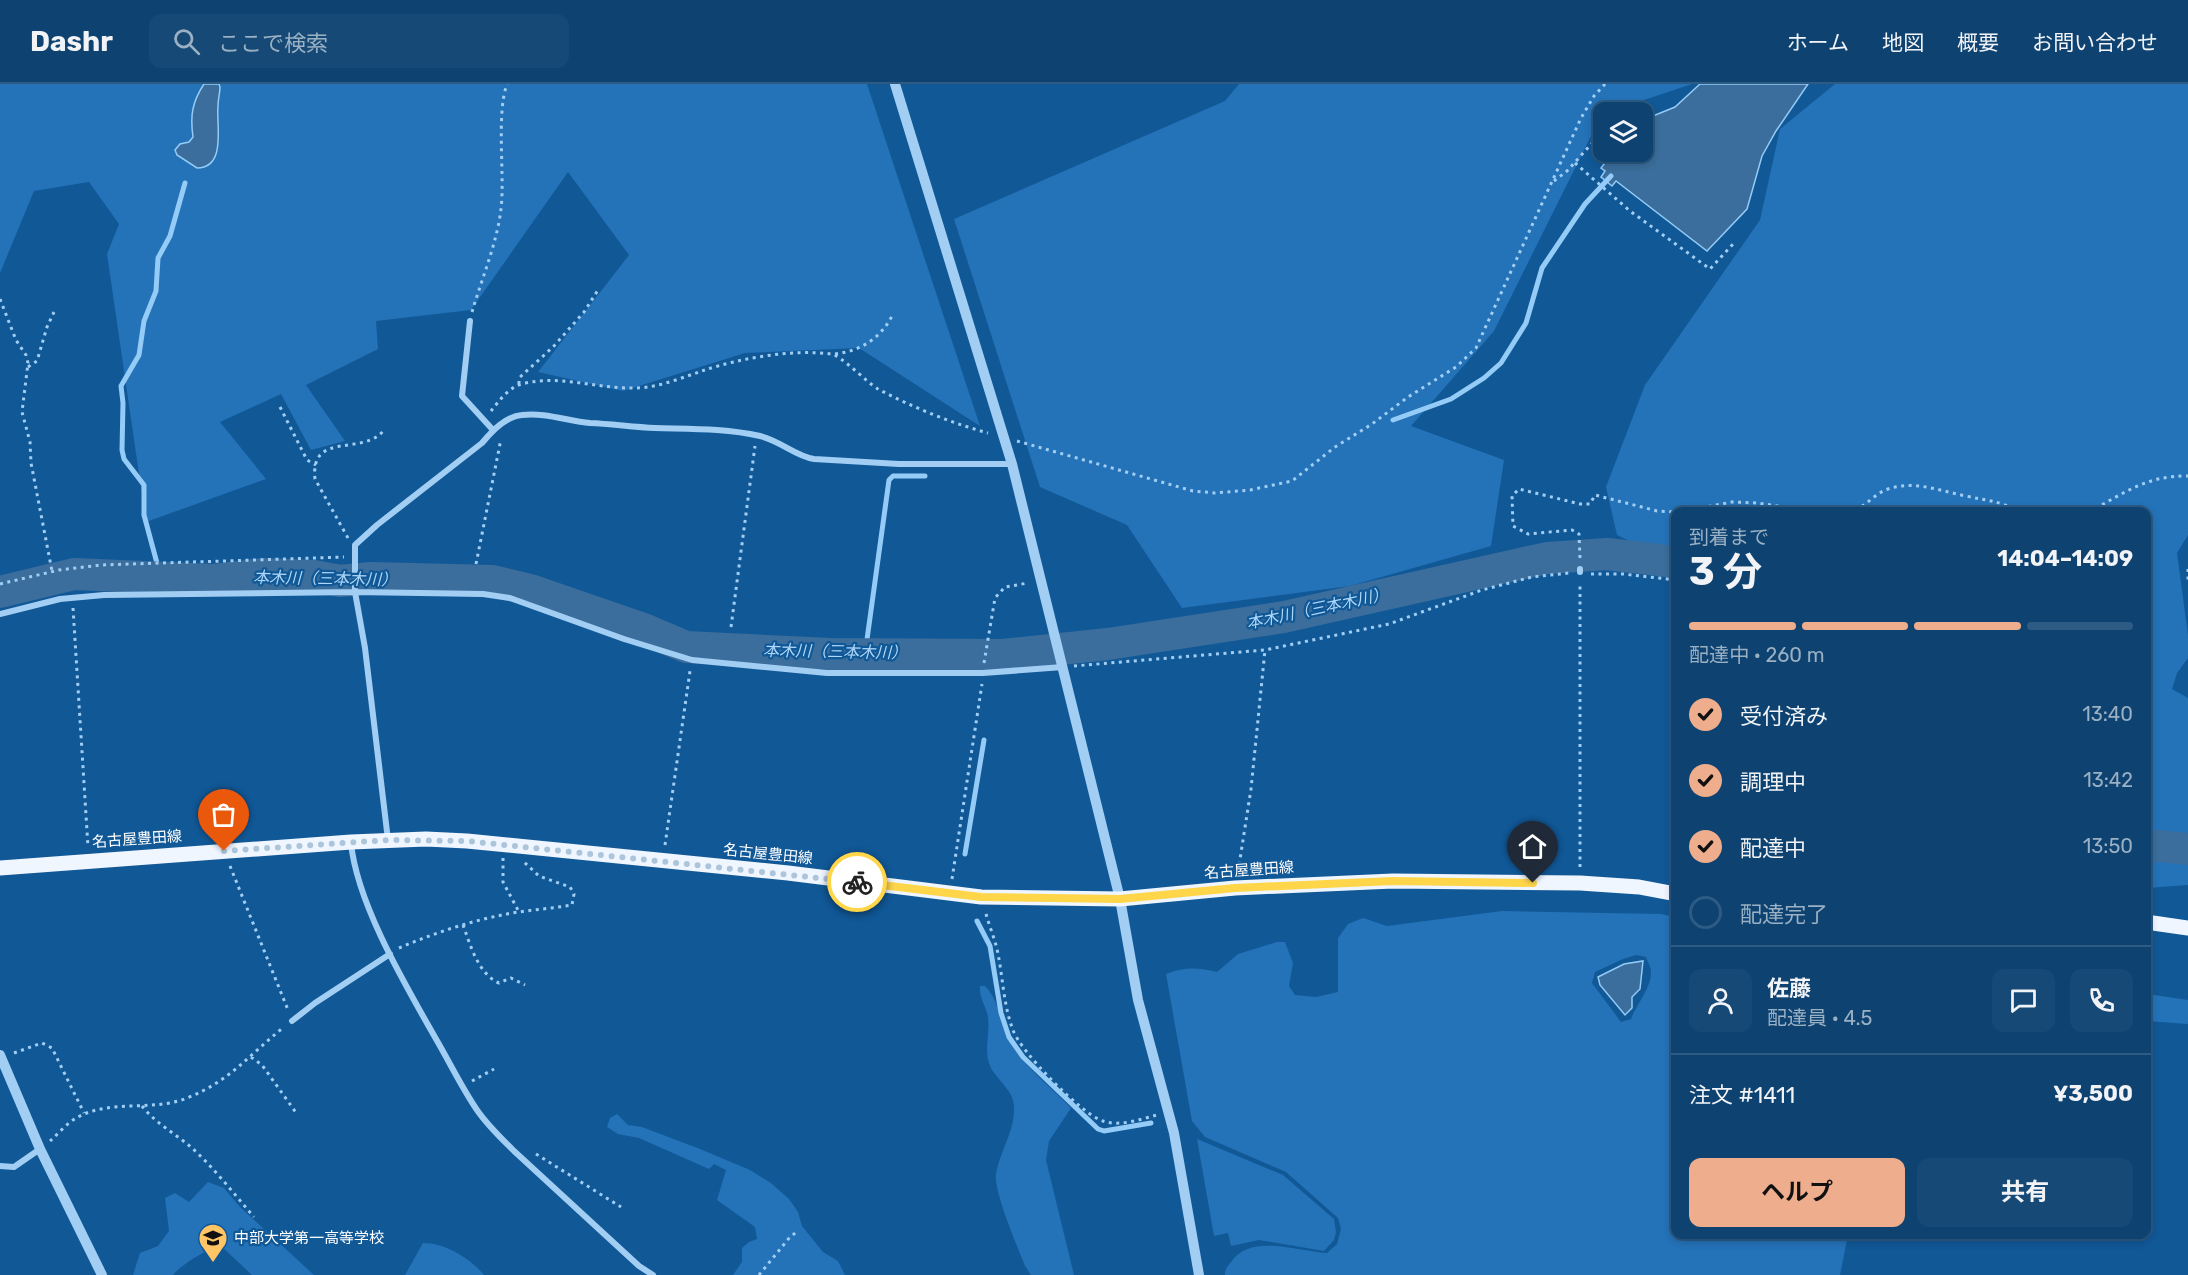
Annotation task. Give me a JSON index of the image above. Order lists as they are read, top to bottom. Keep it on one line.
{"streets":{"main road":["名古屋豊田線"]},"water":["本木川（三本木川）"],"places":{"school or university":["中部大学第一高等学校"]},"page":{"header":"Dashr","search":"ここで検索","nav":["ホーム","地図","概要","お問い合わせ"],"heading":["3 分","到着まで","14:04–14:09"],"panel":["佐藤","配達員 · 4.5","注文 #1411","¥3,500"],"bar":"配達中 · 260 m","list":[["受付済み","13:40"],["調理中","13:42"],["配達中","13:50"],"配達完了"],"buttons":["ヘルプ","共有"]}}
